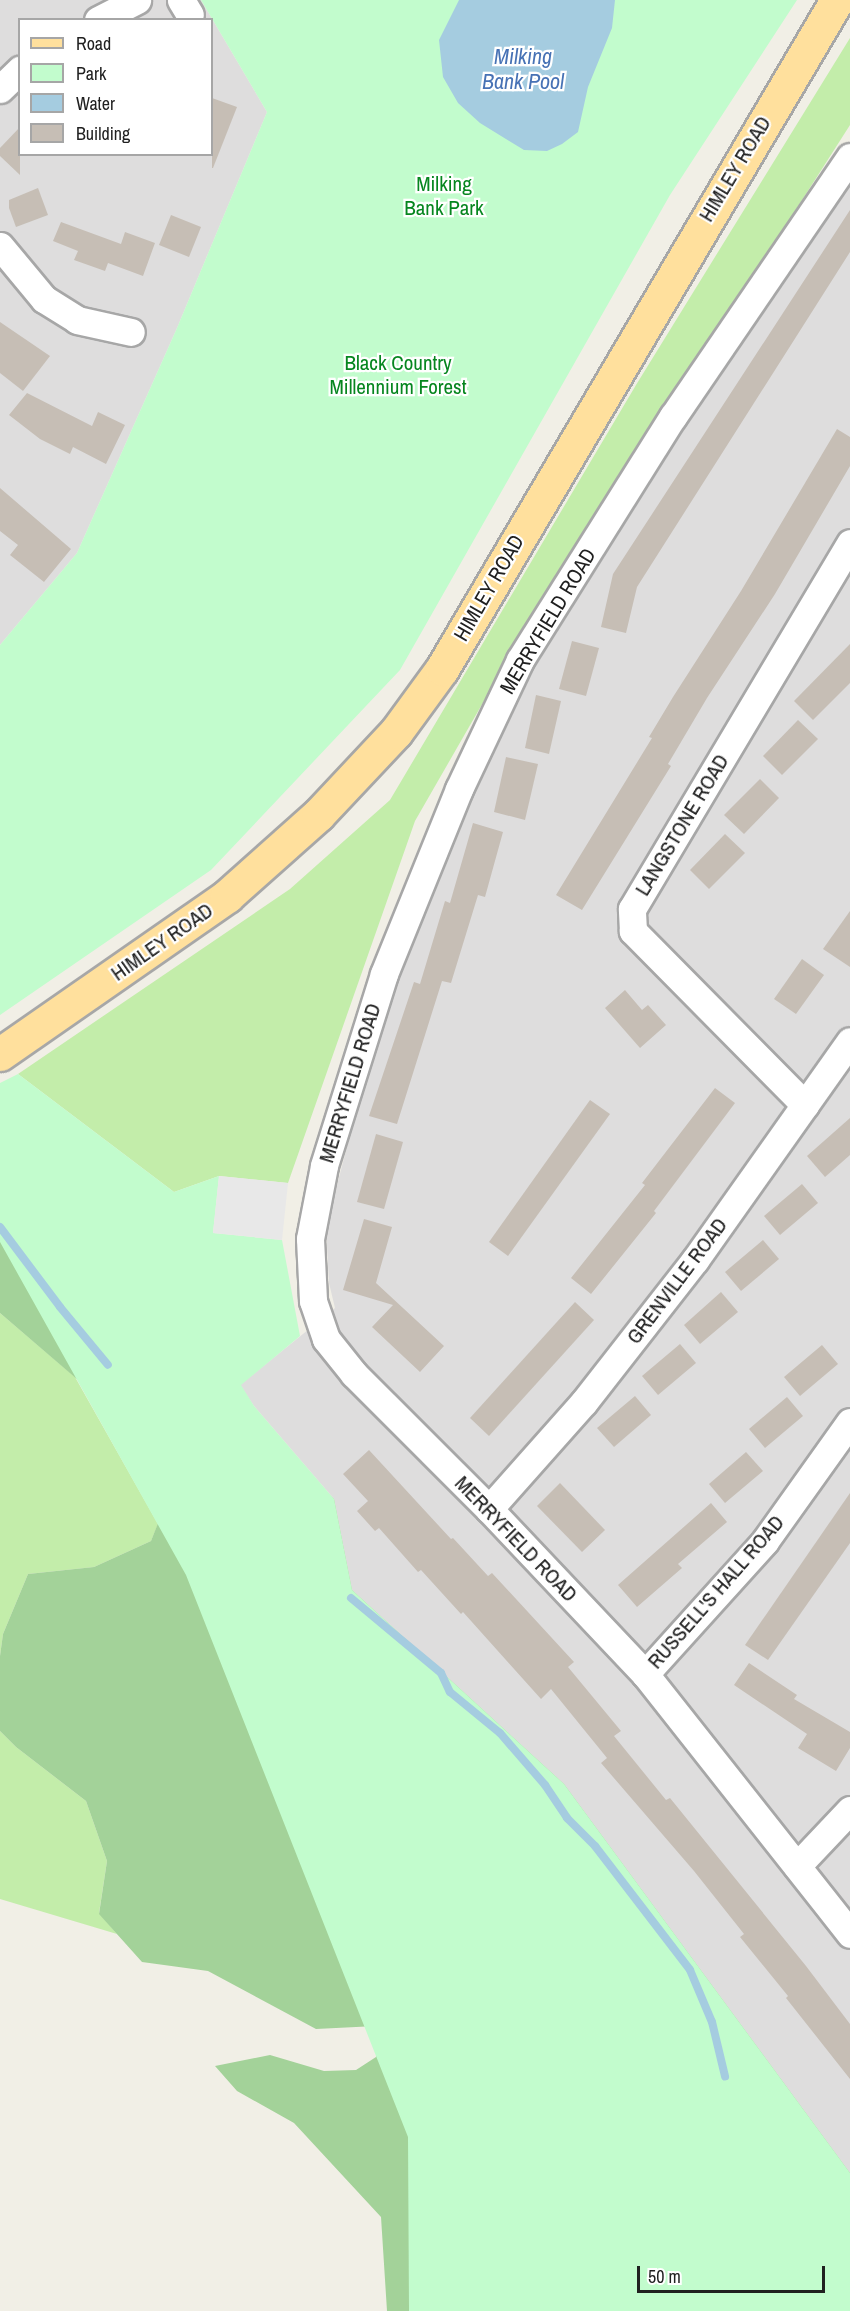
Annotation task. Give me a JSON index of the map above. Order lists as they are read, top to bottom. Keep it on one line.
{"streets":{"main road":["HIMLEY ROAD"],"street":["MERRYFIELD ROAD","LANGSTONE ROAD","GRENVILLE ROAD","RUSSELL'S HALL ROAD"]},"crossings":[["MERRYFIELD ROAD","GRENVILLE ROAD"],["MERRYFIELD ROAD","RUSSELL'S HALL ROAD"],["LANGSTONE ROAD","GRENVILLE ROAD"]],"water":["Milking Bank Pool"],"parks":["Milking Bank Park","Black Country Millennium Forest"],"legend":["Road","Park","Water","Building"],"scale_bar":"50 m"}
